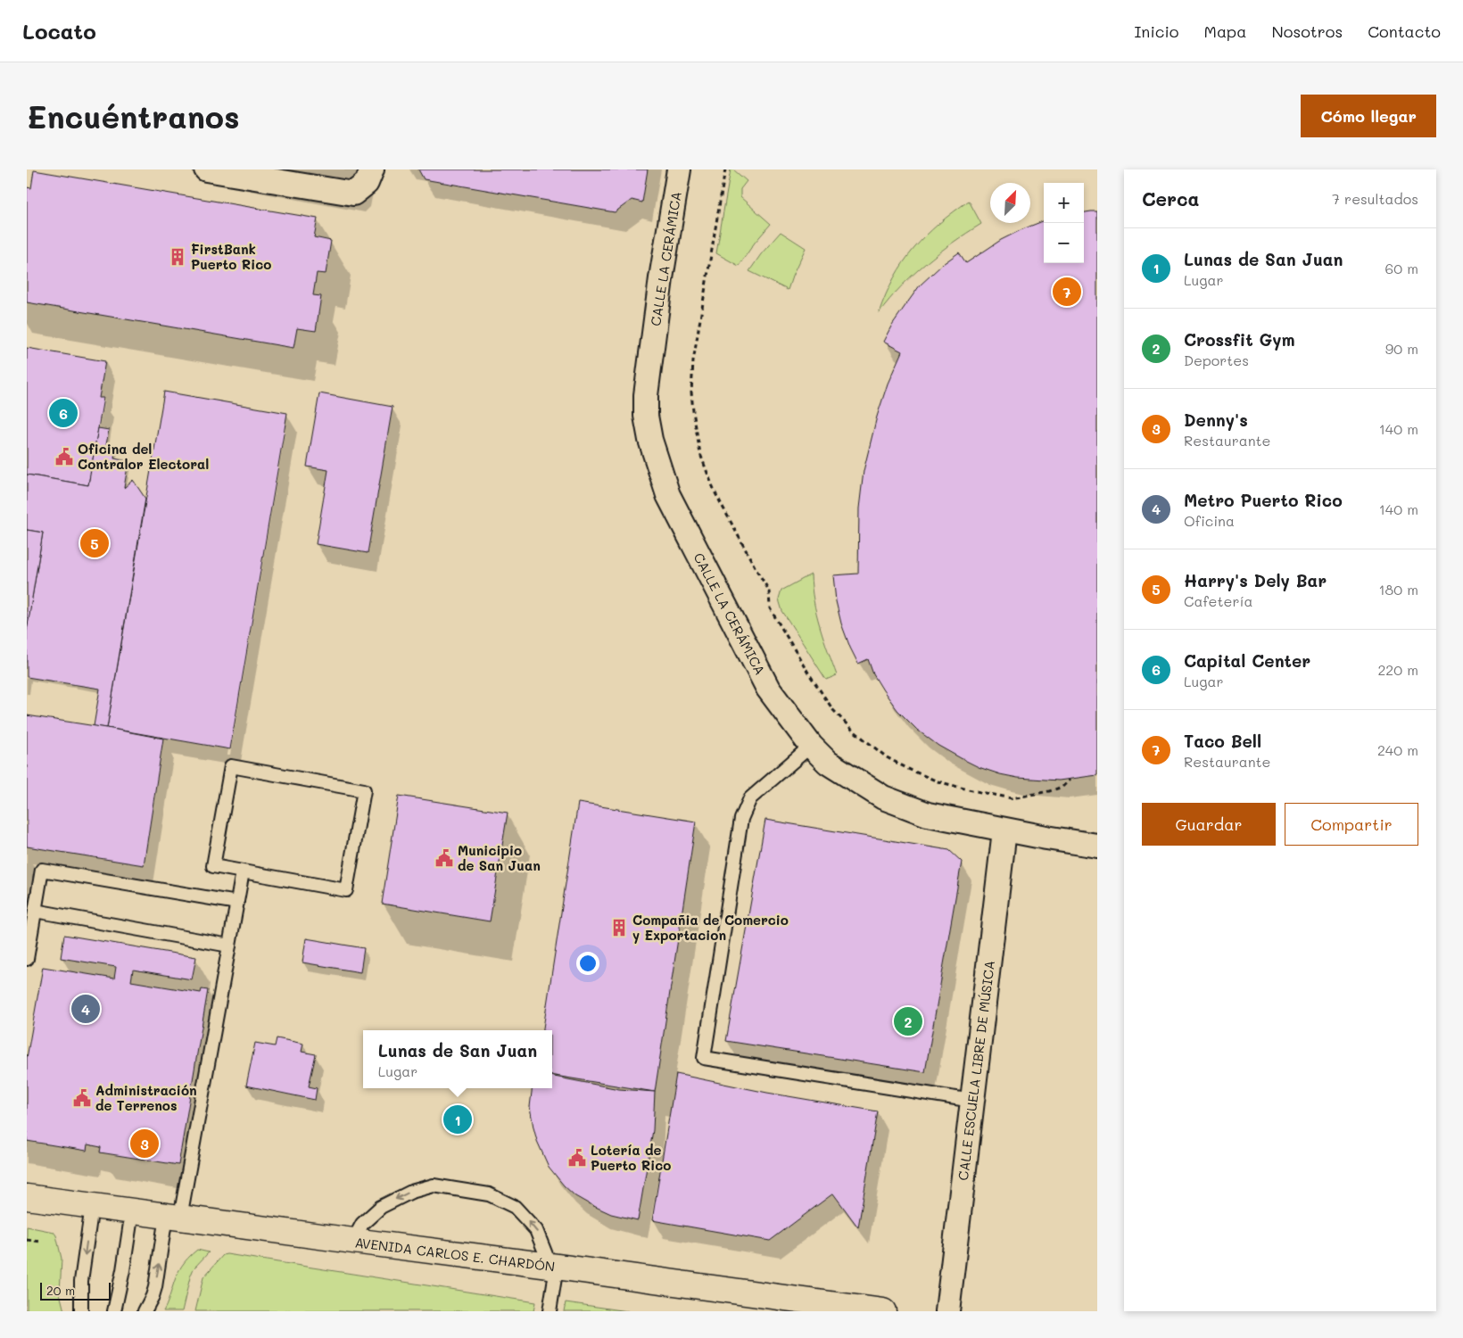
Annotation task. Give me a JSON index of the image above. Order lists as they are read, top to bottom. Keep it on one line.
{"streets":{"street":["CALLE LA CERÁMICA","CALLE ESCUELA LIBRE DE MÚSICA","AVENIDA CARLOS E. CHARDÓN"]},"crossings":[["CALLE LA CERÁMICA","CALLE ESCUELA LIBRE DE MÚSICA"]],"places":{"building":["FirstBank Puerto Rico","Compañia de Comercio y Exportacion"],"public building":["Oficina del Contralor Electoral","Municipio de San Juan","Administración de Terrenos","Lotería de Puerto Rico"]},"scale_bar":"20 m","north":"top right","page":{"header":"Locato","nav":["Inicio","Mapa","Nosotros","Contacto"],"buttons":["Cómo llegar",["Guardar","Compartir"]],"title":"Encuéntranos","heading":["Cerca","7 resultados"],"map_buttons":["+","−"],"list":[{"mark":"1","name":"Lunas de San Juan","note":"Lugar","value":"60 m"},{"mark":"2","name":"Crossfit Gym","note":"Deportes","value":"90 m"},{"mark":"3","name":"Denny's","note":"Restaurante","value":"140 m"},{"mark":"4","name":"Metro Puerto Rico","note":"Oficina","value":"140 m"},{"mark":"5","name":"Harry's Dely Bar","note":"Cafetería","value":"180 m"},{"mark":"6","name":"Capital Center","note":"Lugar","value":"220 m"},{"mark":"7","name":"Taco Bell","note":"Restaurante","value":"240 m"}],"pins":["7","6","5","4","2","1","3"],"popup":["Lunas de San Juan","Lugar"],"scale":"20 m"}}
